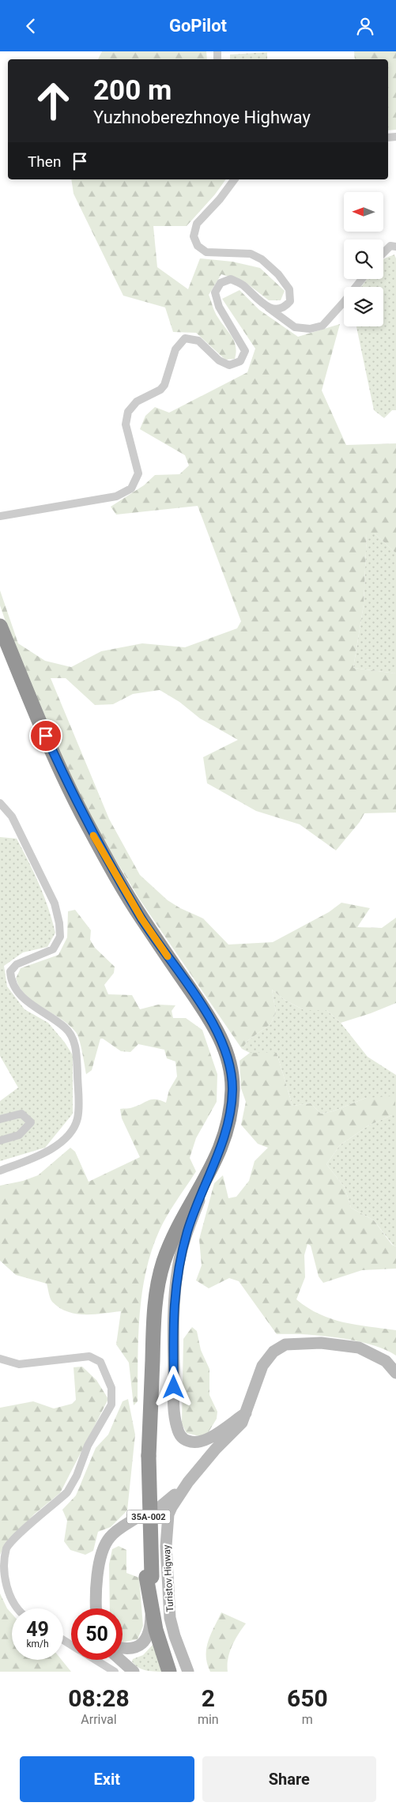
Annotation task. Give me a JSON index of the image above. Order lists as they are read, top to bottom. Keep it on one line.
{"streets":{"highway":["35А-002"],"main road":["Turistov Higway"]},"crossings":[["35А-002","Turistov Higway"]],"north":"left","page":{"header":"GoPilot","turn":["200 m","Yuzhnoberezhnoye Highway"],"then":"Then","speed":"49 km/h","limit":"50","eta":["08:28","Arrival","2","min","650","m"],"buttons":["Exit","Share"]}}
